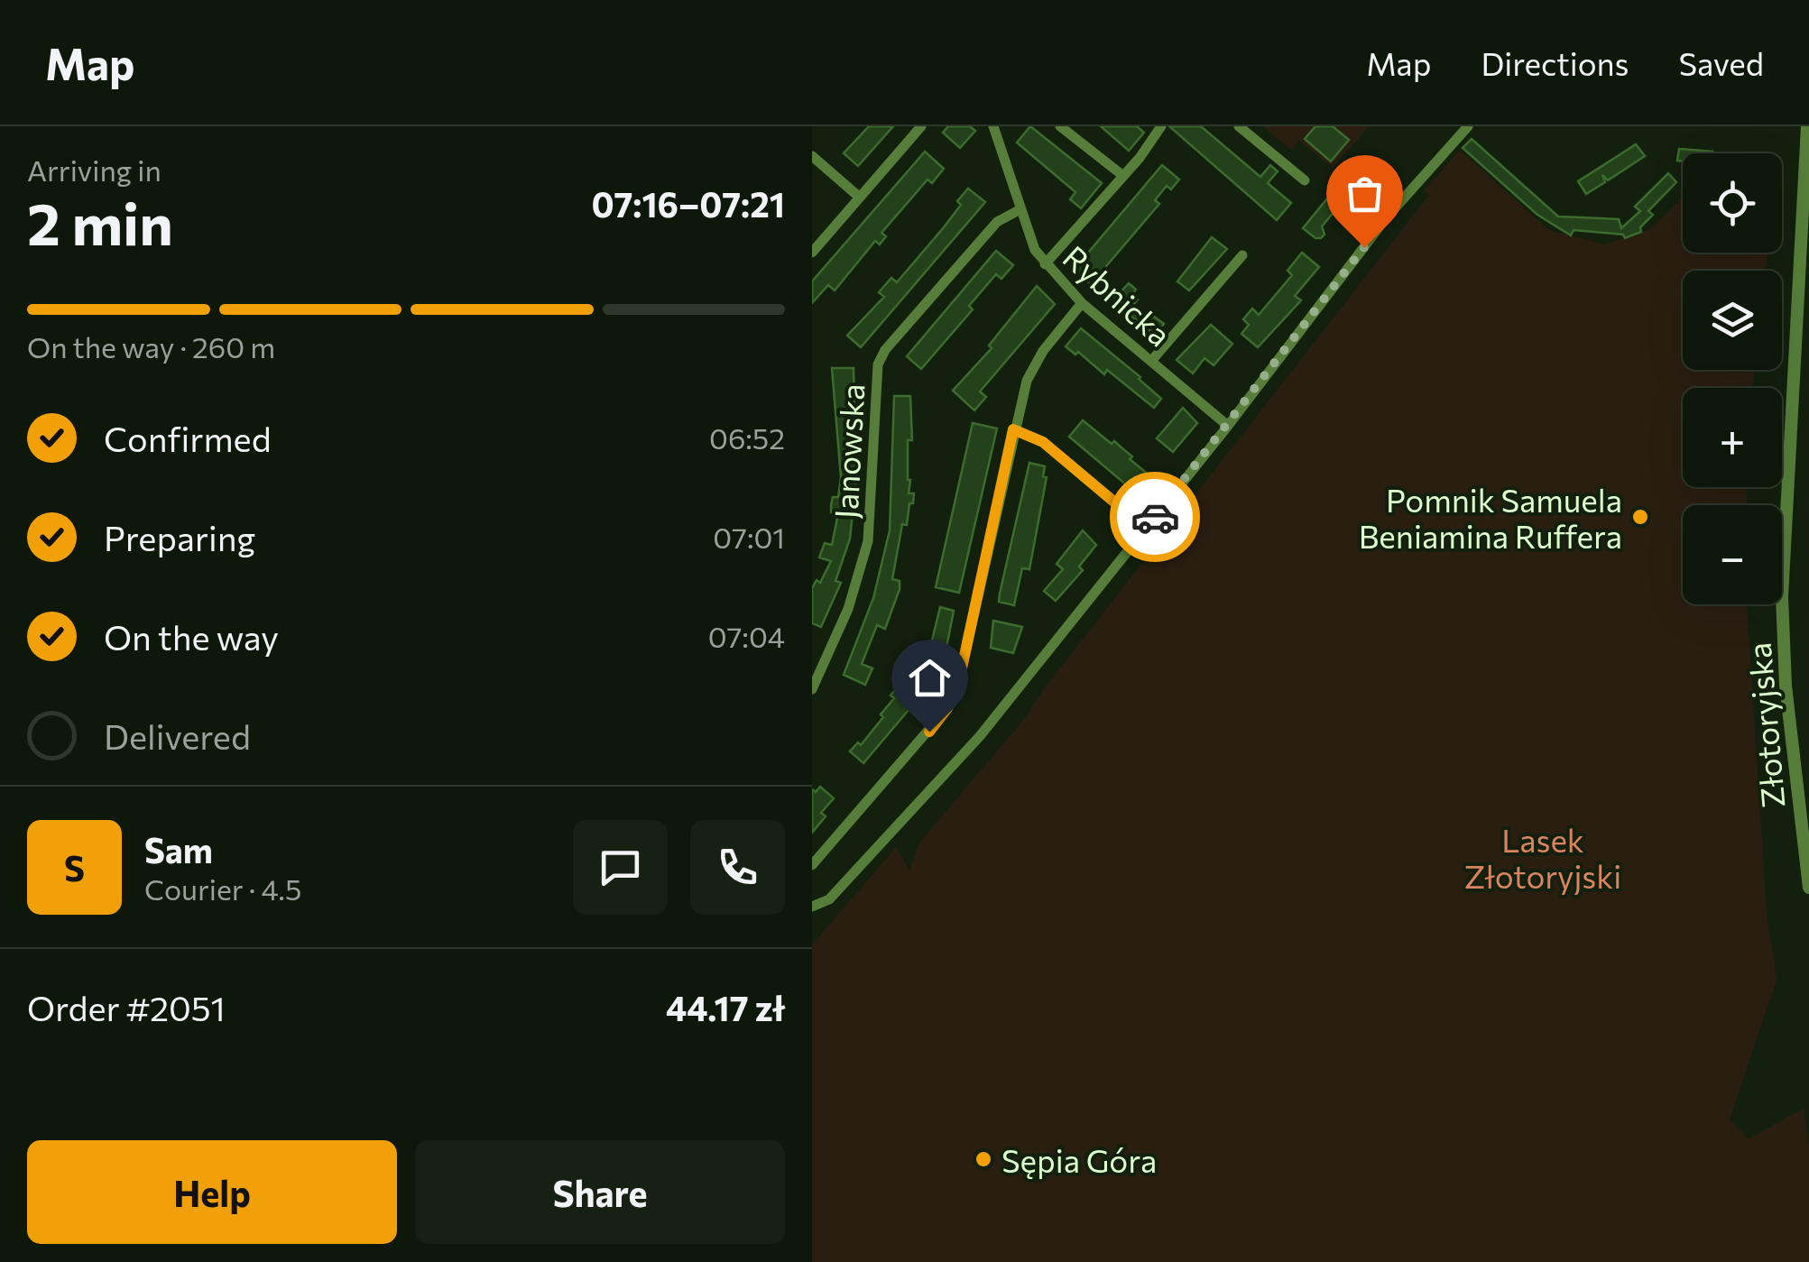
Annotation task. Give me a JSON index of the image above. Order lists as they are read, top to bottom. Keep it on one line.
{"streets":{"street":["Rybnicka","Janowska","Złotoryjska"]},"crossings":[["Rybnicka","Janowska"]],"parks":["Lasek Złotoryjski"],"places":["Pomnik Samuela Beniamina Ruffera","Sępia Góra"],"page":{"header":"Map","nav":["Map","Directions","Saved"],"heading":["2 min","Arriving in","07:16–07:21"],"panel":["Sam","Courier · 4.5","Order #2051","44.17 zł"],"map_buttons":["+","−"],"bar":"On the way · 260 m","list":[["Confirmed","06:52"],["Preparing","07:01"],["On the way","07:04"],"Delivered"],"round":"S","buttons":["Help","Share"]}}
